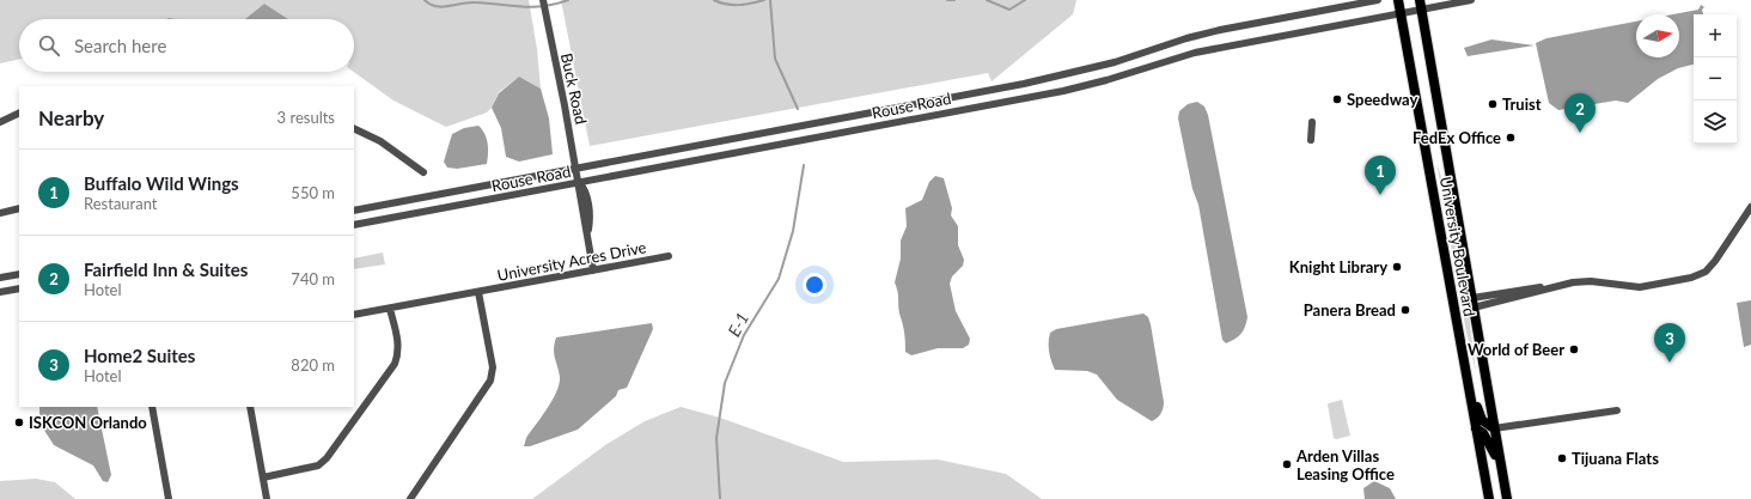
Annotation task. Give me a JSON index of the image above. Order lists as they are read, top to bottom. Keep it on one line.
{"streets":{"main road":["University Boulevard"],"street":["Buck Road","Rouse Road","University Acres Drive"]},"crossings":[["Buck Road","Rouse Road"],["Buck Road","University Acres Drive"],["Rouse Road","University Boulevard"]],"water":["E-1"],"places":["Speedway","Truist","FedEx Office","Knight Library","Panera Bread","World of Beer","ISKCON Orlando","Tijuana Flats","Arden Villas Leasing Office"],"north":"right","page":{"map_buttons":["+","−"],"search":"Search here","heading":["Nearby","3 results"],"pins":["2","1","3"],"list":[{"mark":"1","name":"Buffalo Wild Wings","note":"Restaurant","value":"550 m"},{"mark":"2","name":"Fairfield Inn & Suites","note":"Hotel","value":"740 m"},{"mark":"3","name":"Home2 Suites","note":"Hotel","value":"820 m"}]}}
